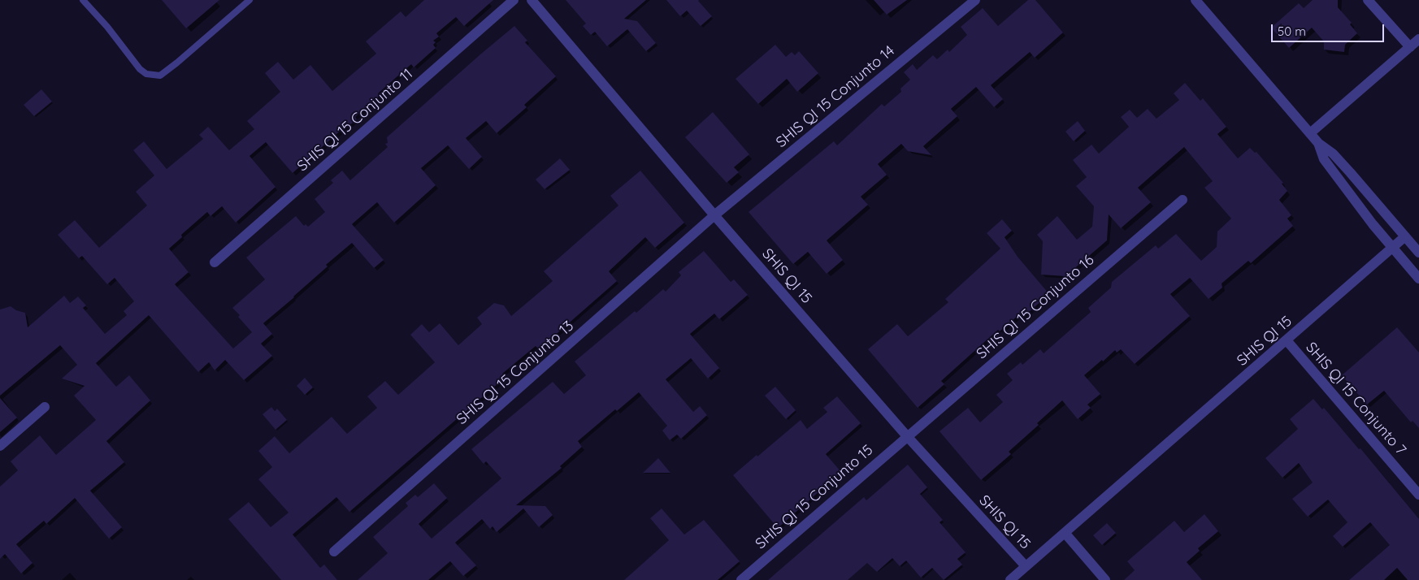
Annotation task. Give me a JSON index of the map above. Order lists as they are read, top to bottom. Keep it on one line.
{"streets":{"street":["SHIS QI 15 Conjunto 14","SHIS QI 15 Conjunto 11","SHIS QI 15","SHIS QI 15 Conjunto 16","SHIS QI 15 Conjunto 13","SHIS QI 15 Conjunto 7","SHIS QI 15 Conjunto 15"]},"crossings":[["SHIS QI 15 Conjunto 14","SHIS QI 15"],["SHIS QI 15 Conjunto 14","SHIS QI 15 Conjunto 13"],["SHIS QI 15","SHIS QI 15 Conjunto 16"],["SHIS QI 15","SHIS QI 15 Conjunto 13"],["SHIS QI 15","SHIS QI 15 Conjunto 7"],["SHIS QI 15","SHIS QI 15 Conjunto 15"],["SHIS QI 15 Conjunto 16","SHIS QI 15 Conjunto 15"]],"scale_bar":"50 m"}
